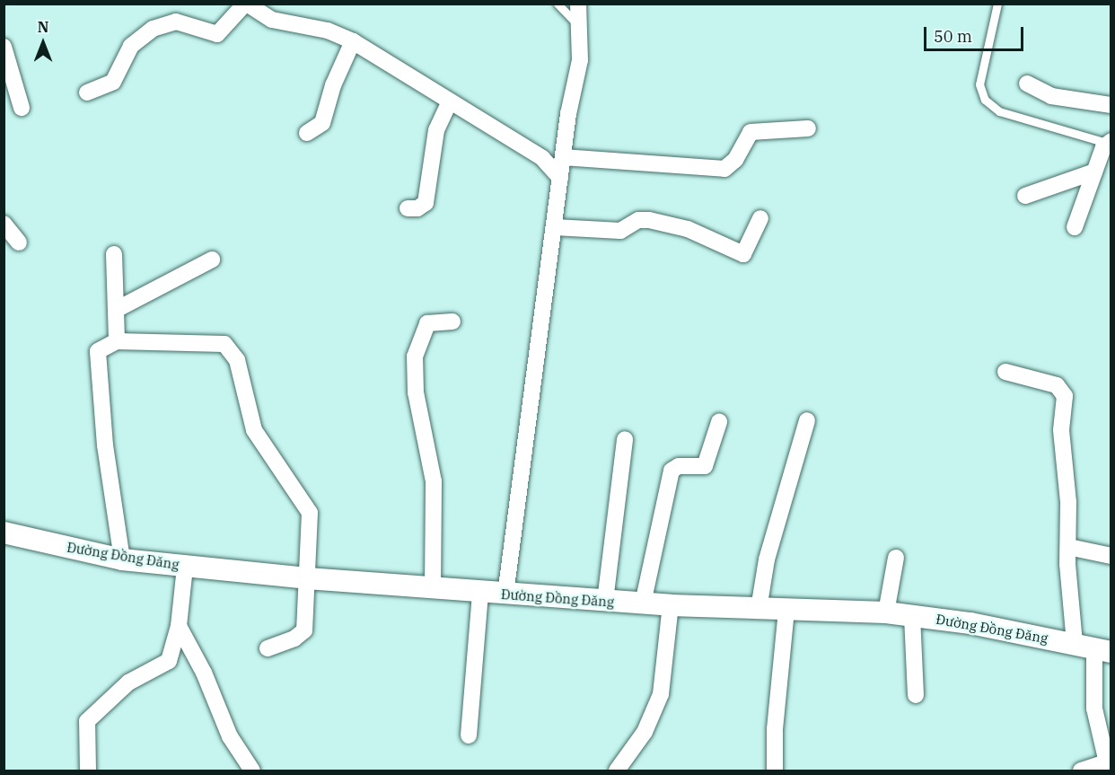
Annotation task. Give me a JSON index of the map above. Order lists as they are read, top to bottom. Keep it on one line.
{"streets":{"main road":["Đường Đồng Đăng"]},"scale_bar":"50 m","north":"top"}
